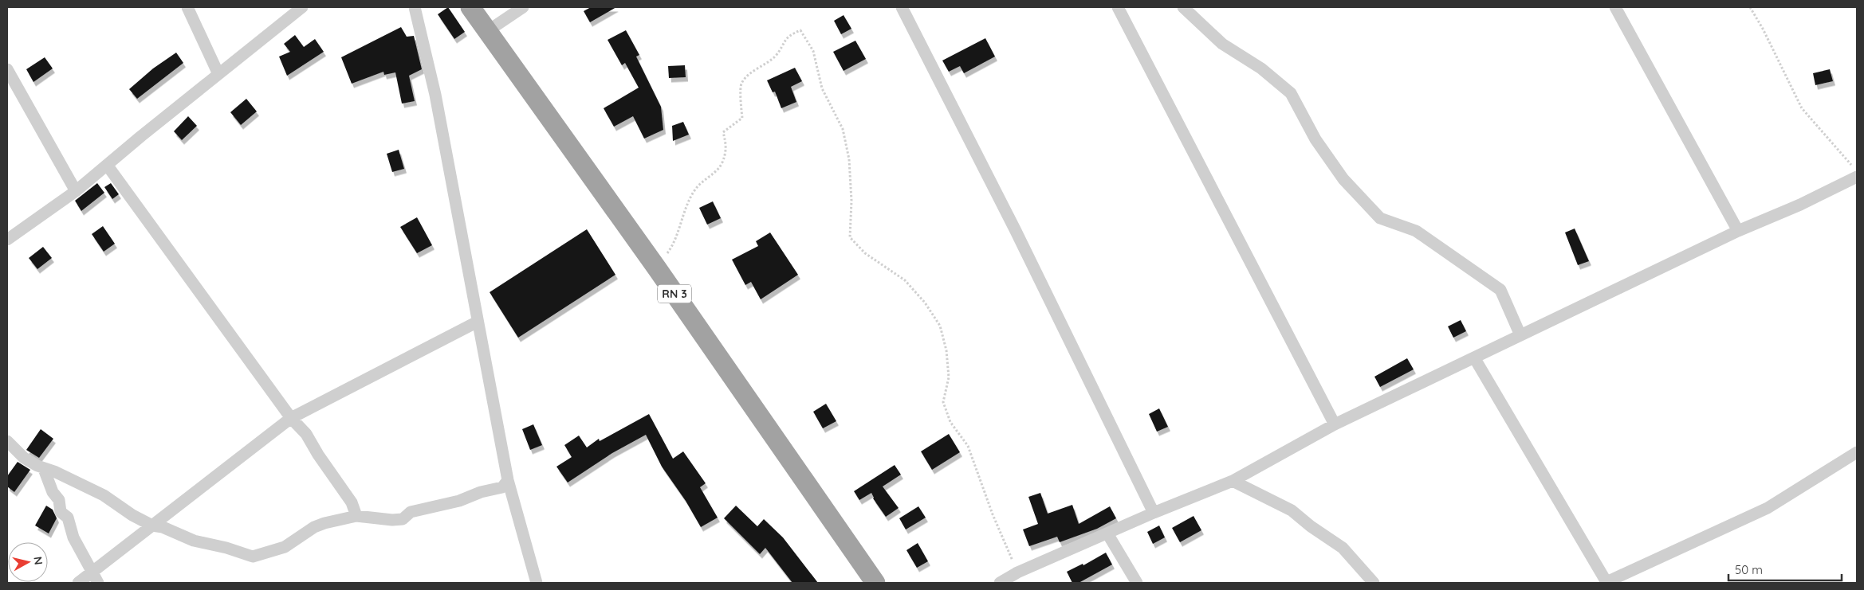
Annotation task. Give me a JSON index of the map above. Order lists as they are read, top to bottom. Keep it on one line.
{"streets":{"highway":["RN 3"]},"scale_bar":"50 m","north":"right"}
